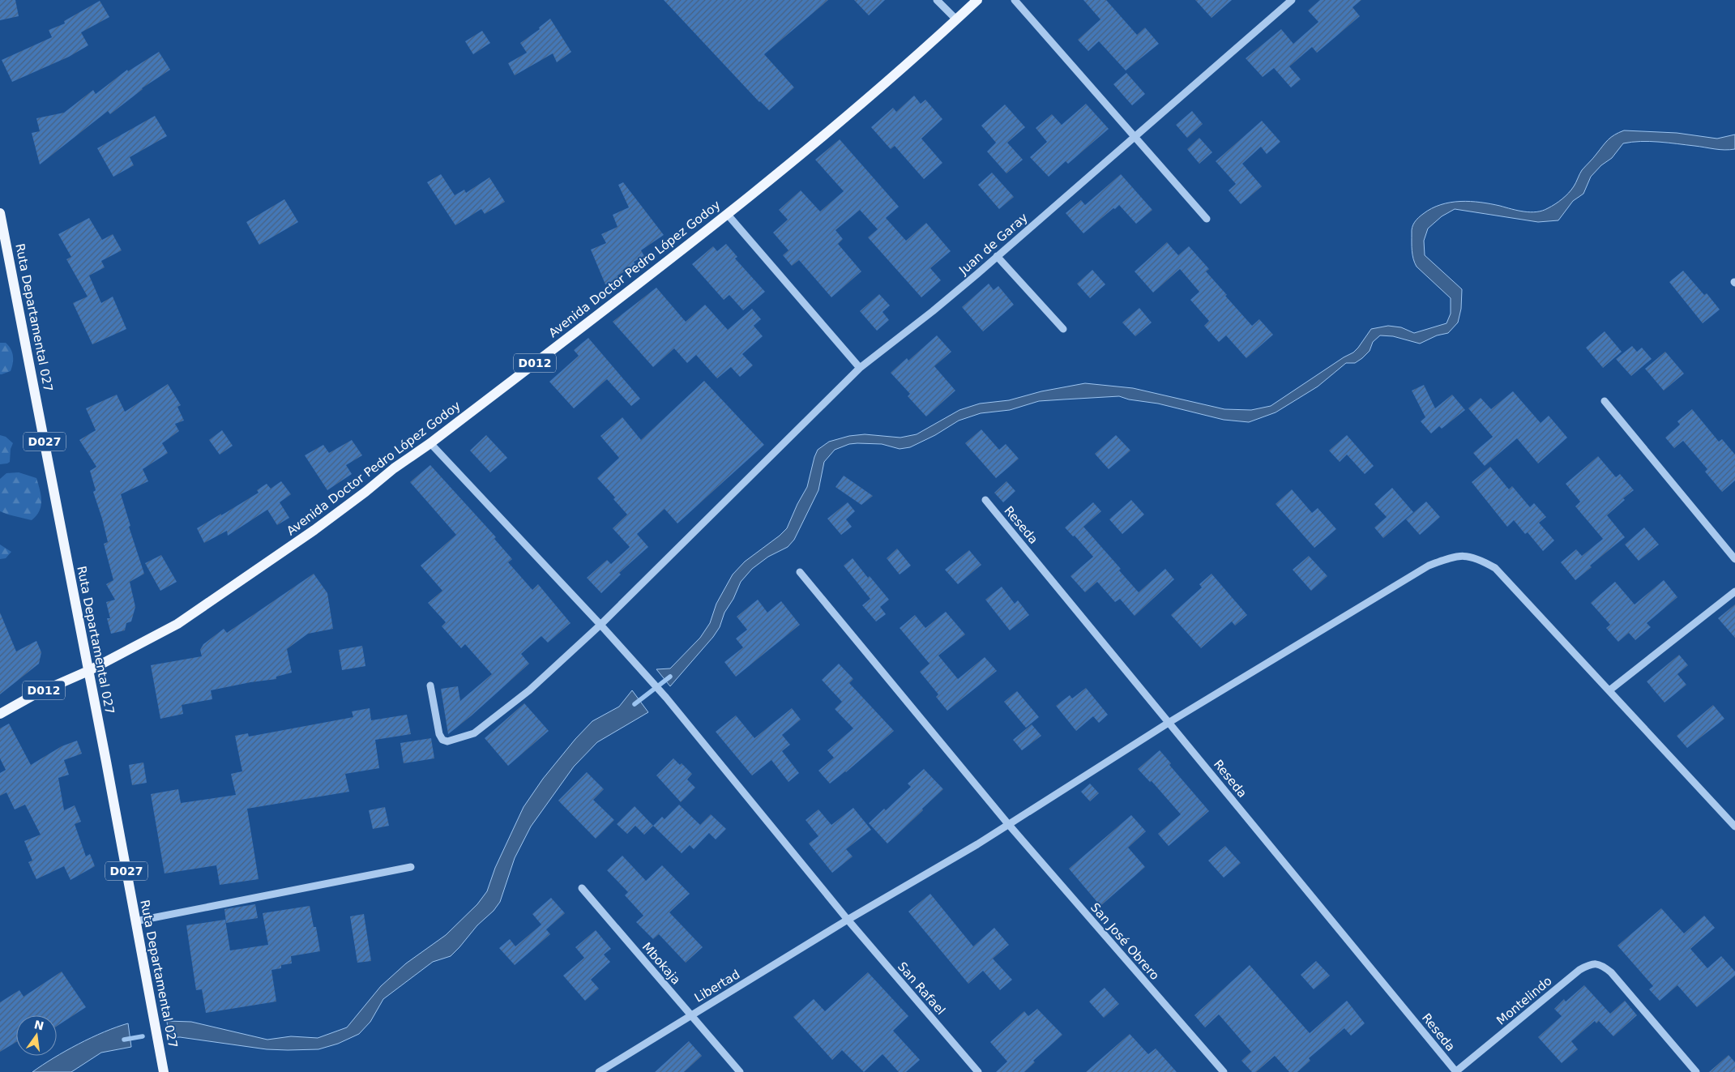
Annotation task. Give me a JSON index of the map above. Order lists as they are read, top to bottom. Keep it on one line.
{"streets":{"main road":["Avenida Doctor Pedro López Godoy","Ruta Departamental 027","D012","D027"],"street":["Juan de Garay","Reseda","San José Obrero","Mbokaja","Libertad","San Rafael","Montelindo"]},"crossings":[["Juan de Garay","San Rafael"],["Avenida Doctor Pedro López Godoy","Ruta Departamental 027"],["Avenida Doctor Pedro López Godoy","D012"],["Avenida Doctor Pedro López Godoy","San Rafael"],["Ruta Departamental 027","D012"],["Reseda","Libertad"],["Reseda","Montelindo"],["San José Obrero","Libertad"],["Mbokaja","Libertad"],["Libertad","San Rafael"]],"north":"top"}
